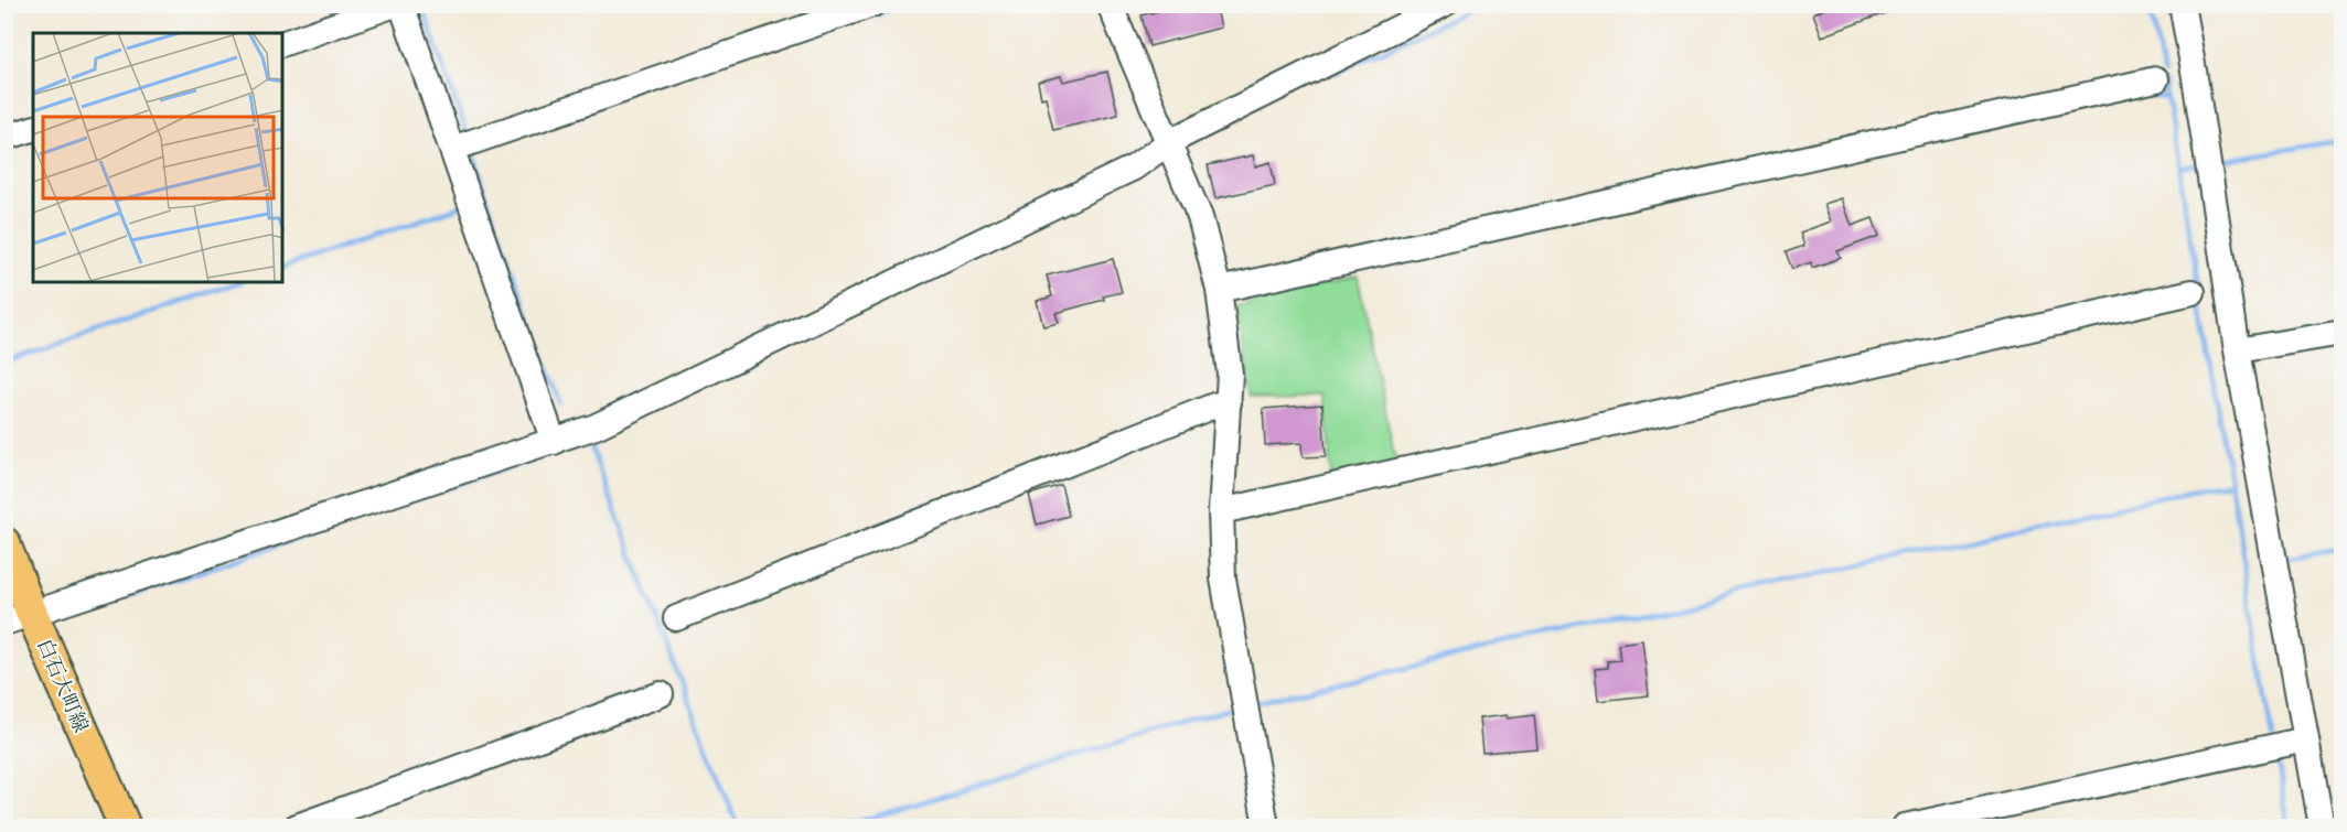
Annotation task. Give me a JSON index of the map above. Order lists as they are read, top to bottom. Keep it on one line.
{"streets":{"main road":["白石大町線"]}}
